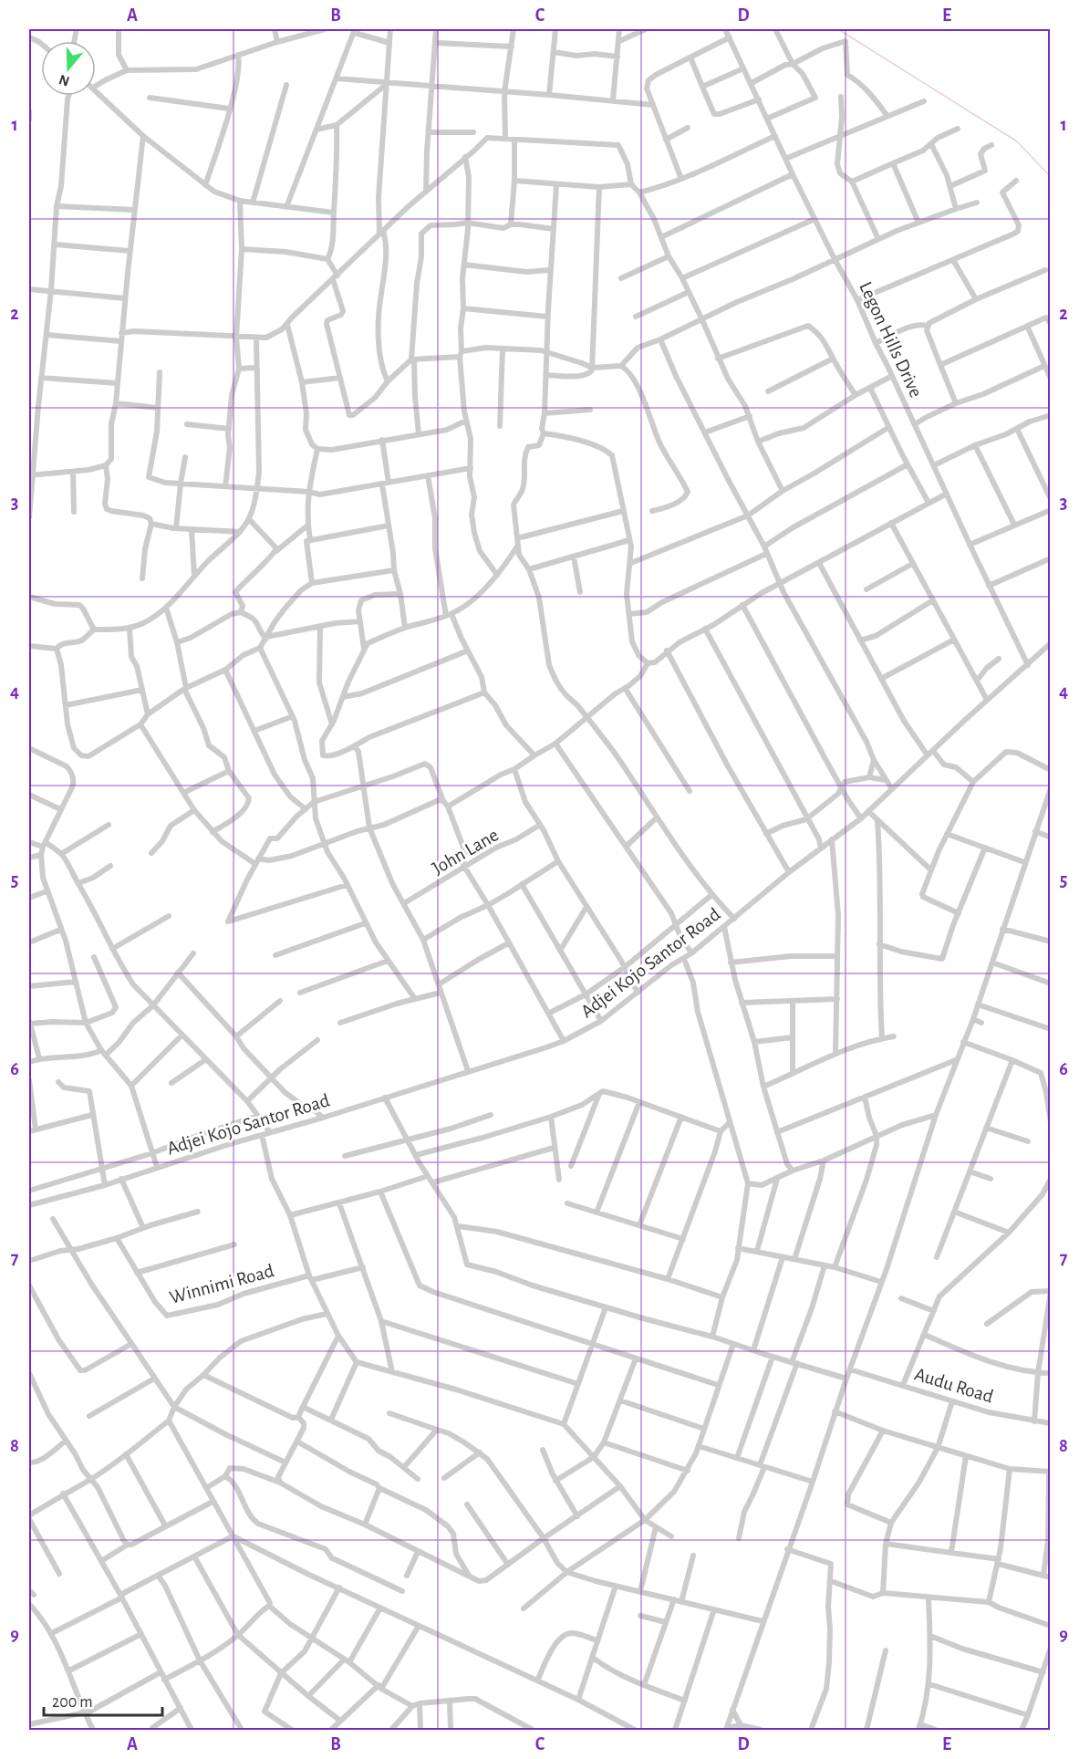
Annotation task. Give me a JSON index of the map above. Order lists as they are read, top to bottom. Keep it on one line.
{"streets":{"street":["Legon Hills Drive","John Lane","Adjei Kojo Santor Road","Winnimi Road","Audu Road"]},"crossings":[["Legon Hills Drive","Adjei Kojo Santor Road"]],"scale_bar":"200 m","north":"bottom","grid":{"columns":["A","B","C","D","E"],"rows":["1","2","3","4","5","6","7","8","9"]}}
